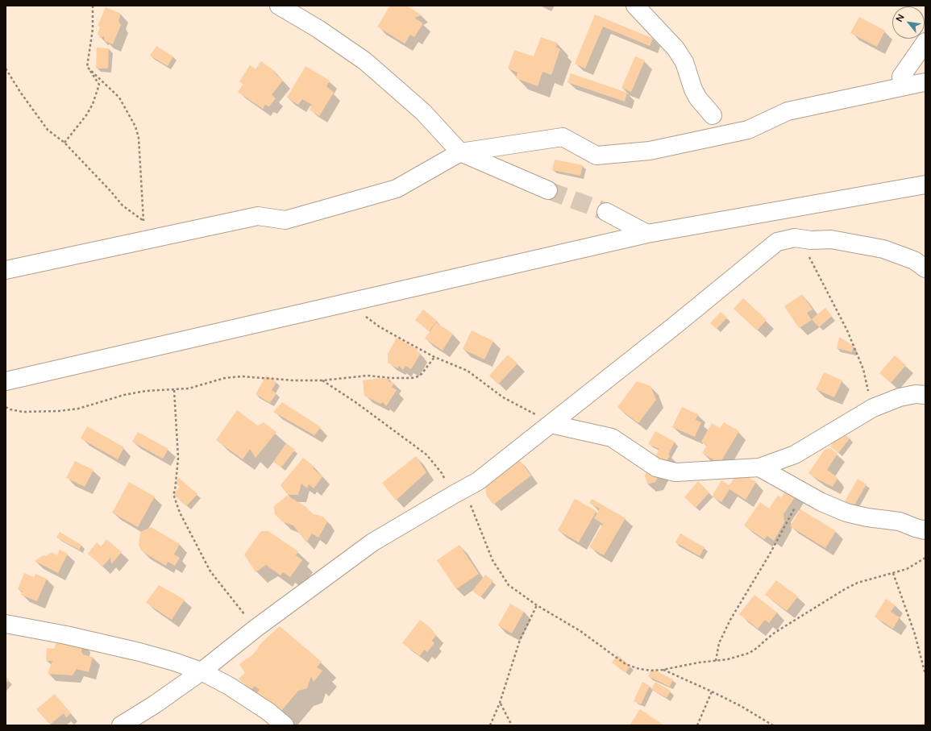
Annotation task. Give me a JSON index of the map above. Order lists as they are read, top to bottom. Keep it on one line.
{"north":"top left"}
